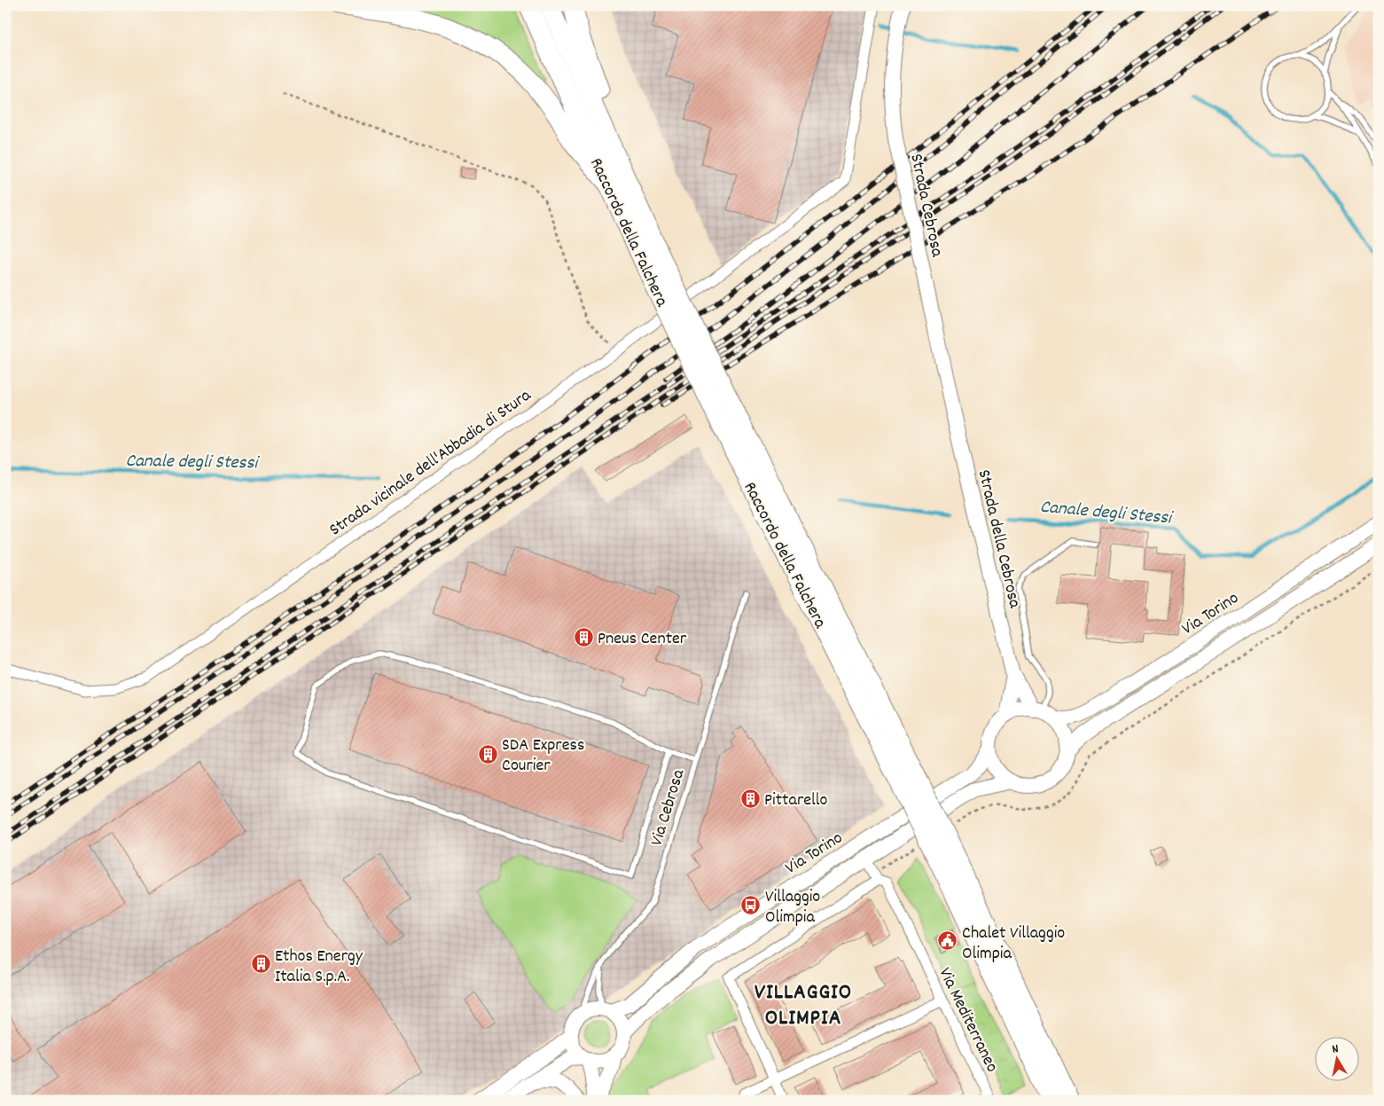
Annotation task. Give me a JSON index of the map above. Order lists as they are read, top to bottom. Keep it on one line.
{"streets":{"highway":["Raccordo della Falchera"],"main road":["Strada Cebrosa","Strada della Cebrosa","Via Torino"],"street":["Strada vicinale dell'Abbadia di Stura","Via Mediterraneo"],"lane":["Via Cebrosa"]},"crossings":[["Strada Cebrosa","Strada della Cebrosa"],["Strada della Cebrosa","Via Torino"],["Via Torino","Via Cebrosa"],["Via Torino","Via Mediterraneo"]],"districts":["VILLAGGIO OLIMPIA"],"water":["Canale degli Stessi"],"places":{"building":["Pneus Center","SDA Express Courier","Pittarello","Ethos Energy Italia S.p.A."],"bus stop":["Villaggio Olimpia"],"public building":["Chalet Villaggio Olimpia"]},"north":"top"}
